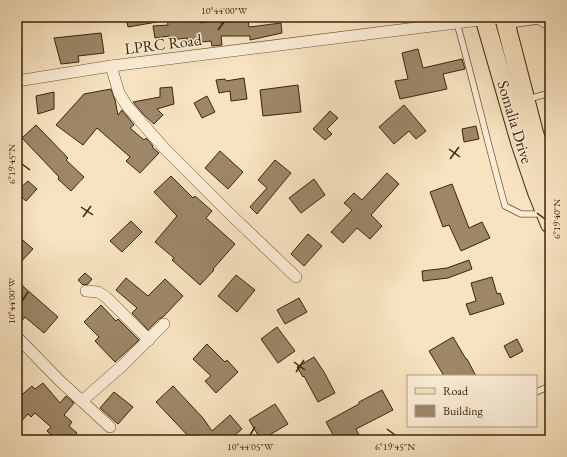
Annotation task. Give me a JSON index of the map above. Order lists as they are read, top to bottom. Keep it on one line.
{"streets":{"main road":["Somalia Drive"],"street":["LPRC Road"]},"crossings":[["LPRC Road","Somalia Drive"]],"legend":["Road","Building"],"coordinates":["10°44'00\"W","6°19'45\"N","6°19'40\"N","10°44'05\"W"]}
